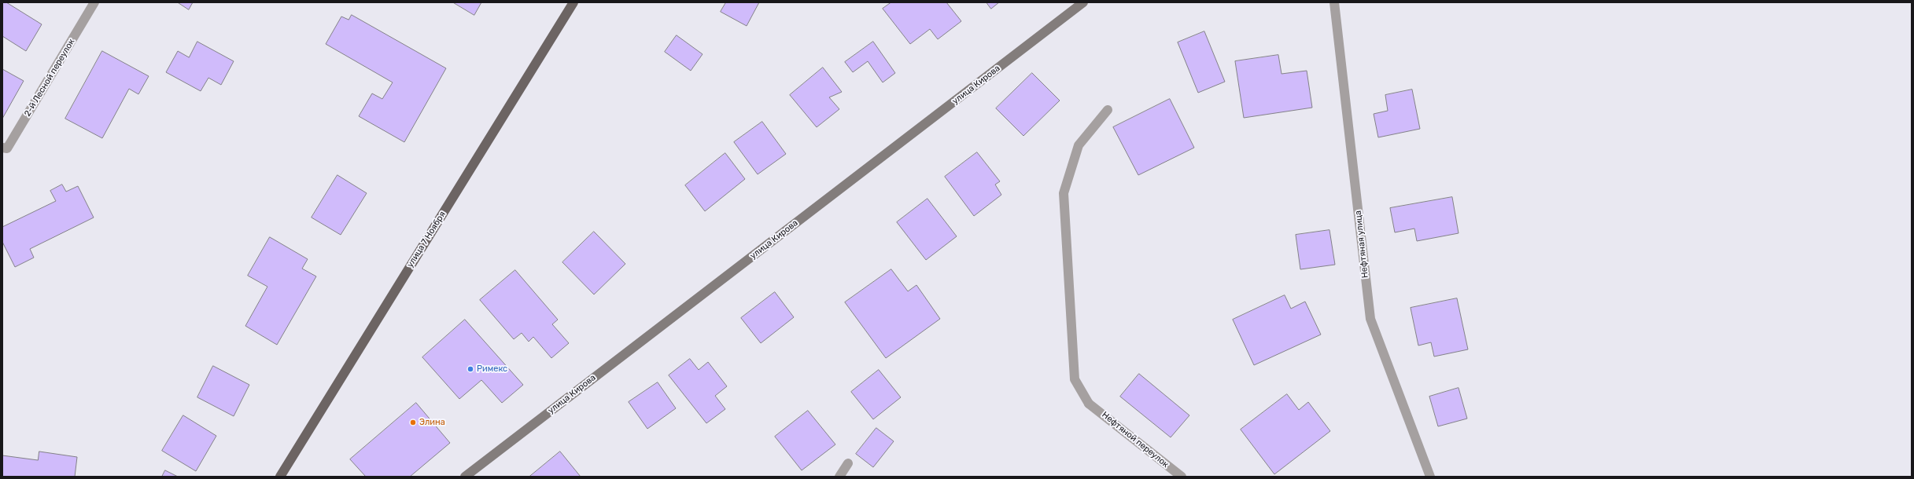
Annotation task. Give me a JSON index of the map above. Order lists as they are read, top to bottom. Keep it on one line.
{"streets":{"main road":["улица 7 Ноября"],"street":["2-й Лесной переулок","улица Кирова","Нефтяная улица","Нефтяной переулок"]},"places":["Римекс","Элина"]}
